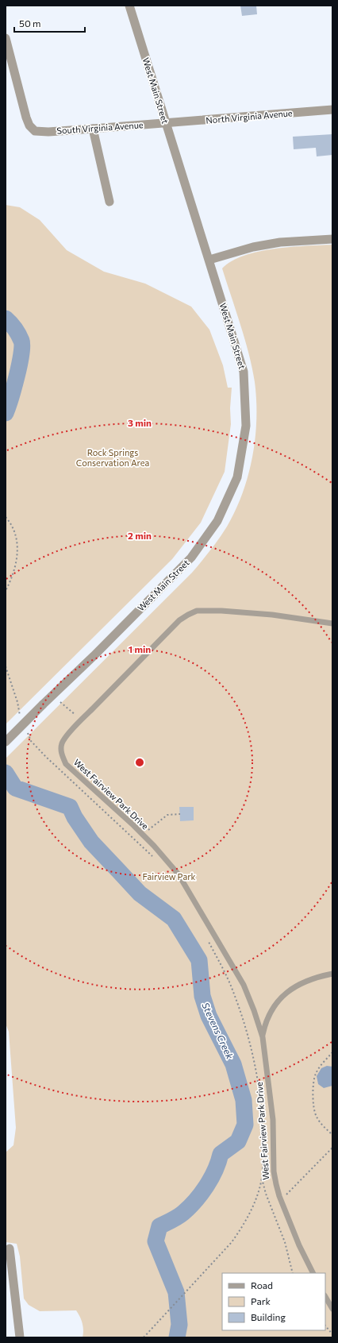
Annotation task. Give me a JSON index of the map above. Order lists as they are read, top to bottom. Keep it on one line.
{"streets":{"street":["West Main Street","North Virginia Avenue","South Virginia Avenue"],"lane":["West Fairview Park Drive"]},"crossings":[["West Main Street","North Virginia Avenue"],["West Main Street","South Virginia Avenue"],["North Virginia Avenue","South Virginia Avenue"]],"water":["Stevens Creek"],"parks":["Rock Springs Conservation Area","Fairview Park"],"legend":["Road","Park","Building"],"scale_bar":"50 m","rings":["3 min","2 min","1 min"]}
